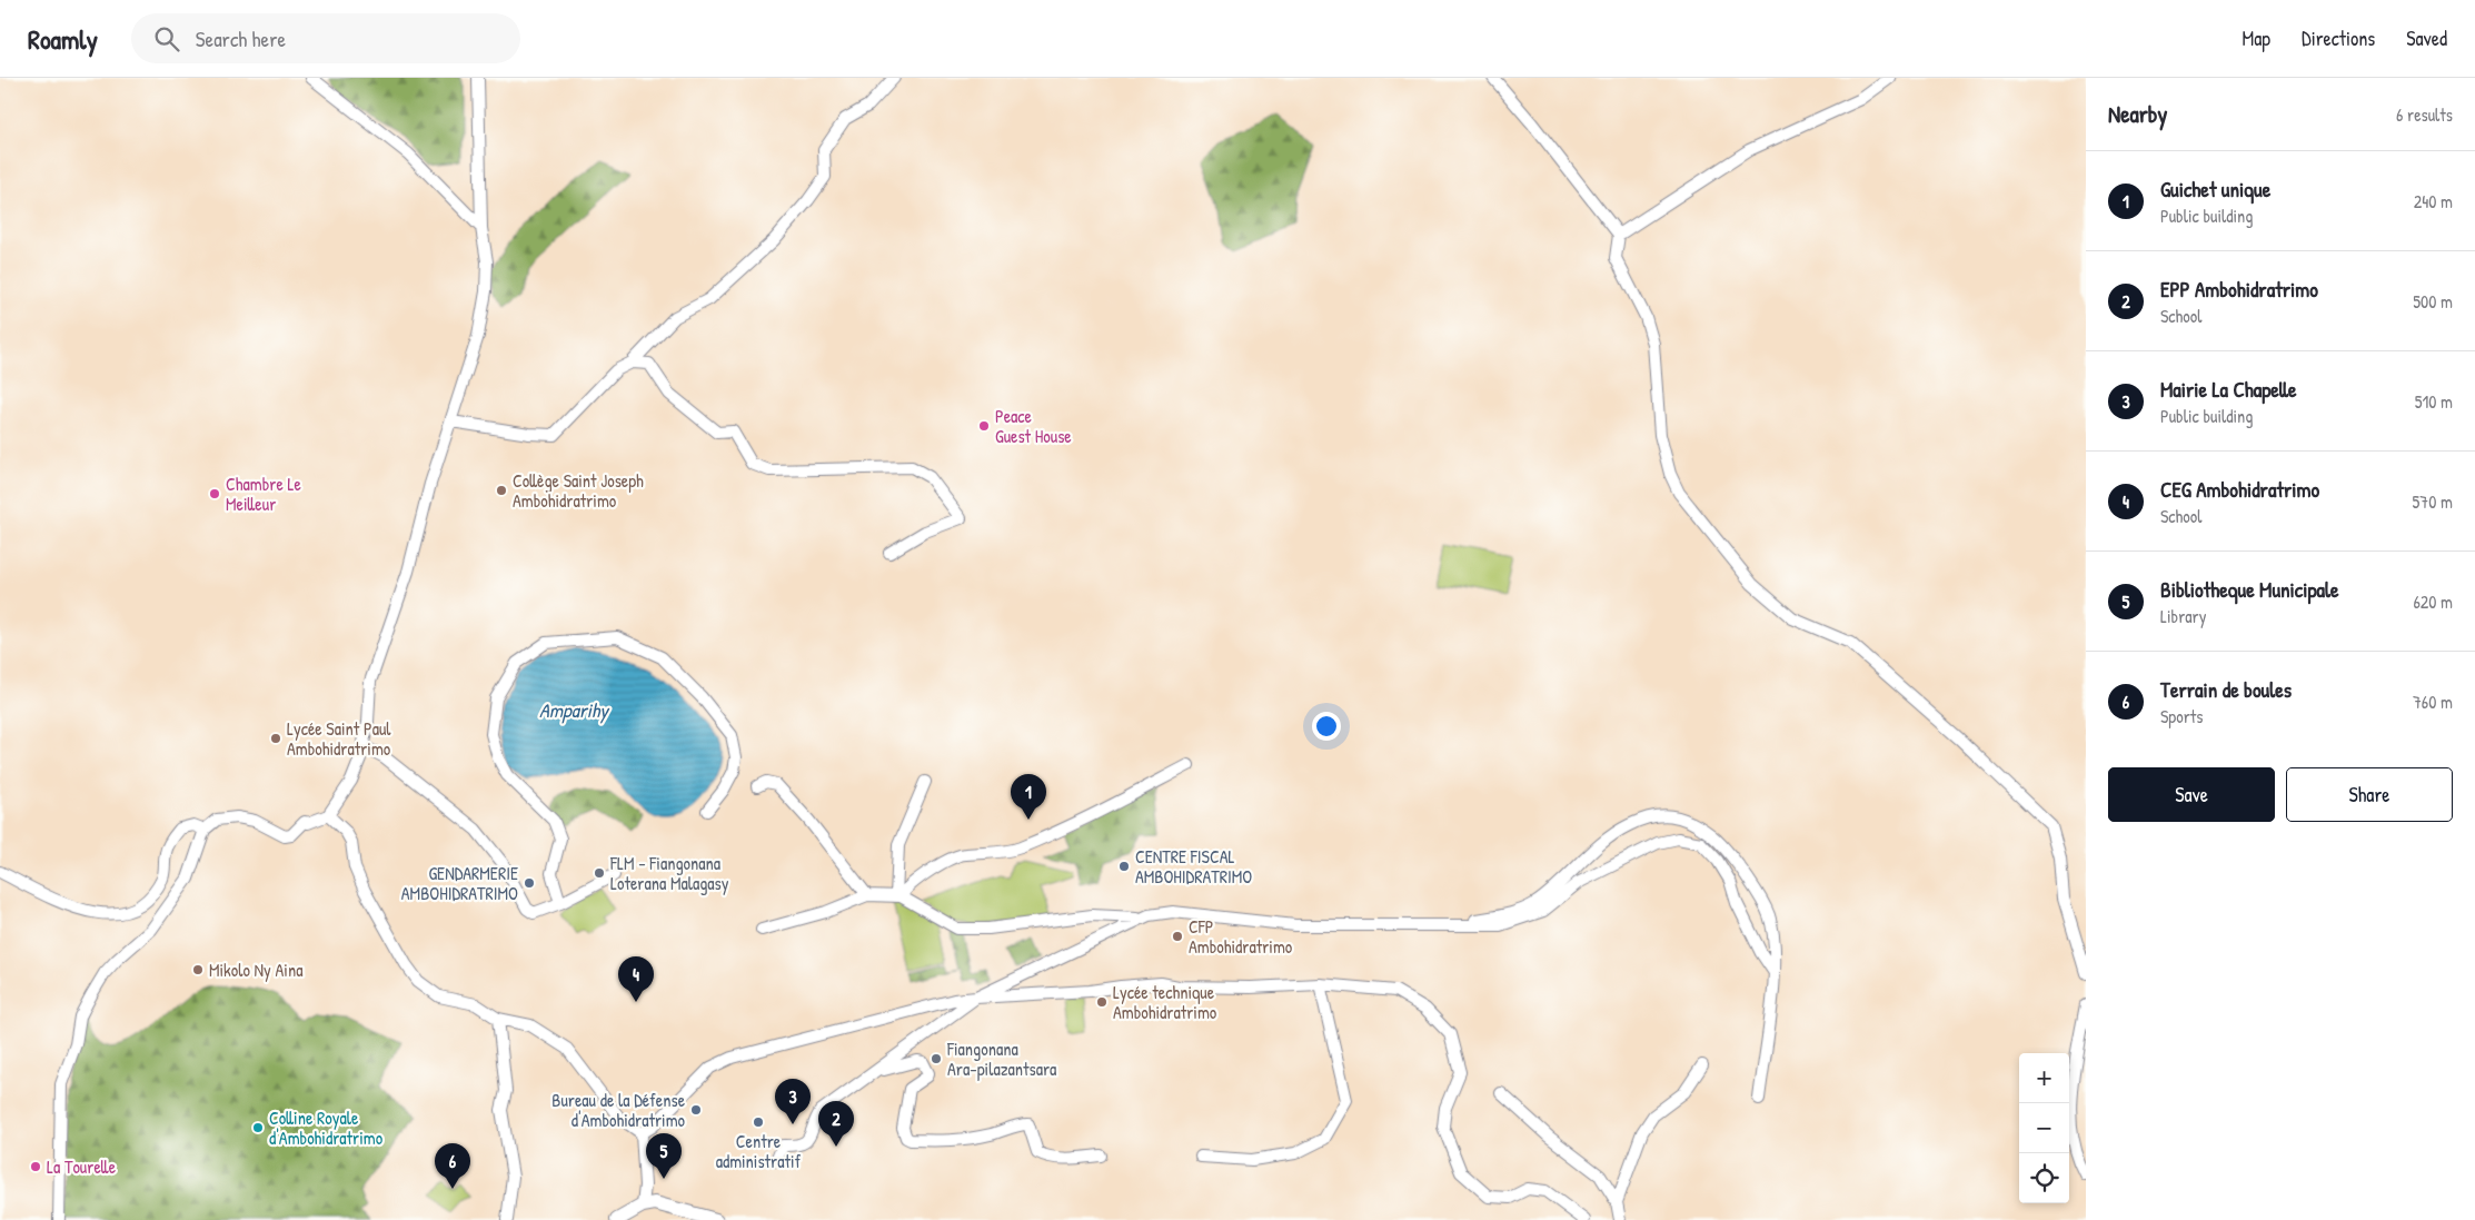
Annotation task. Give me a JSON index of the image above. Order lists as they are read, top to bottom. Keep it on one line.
{"water":["Amparihy"],"places":["Peace Guest House","Collège Saint Joseph Ambohidratrimo","Chambre Le Meilleur","Lycée Saint Paul Ambohidratrimo","CENTRE FISCAL AMBOHIDRATRIMO","FLM - Fiangonana Loterana Malagasy","GENDARMERIE AMBOHIDRATRIMO","CFP Ambohidratrimo","Mikolo Ny Aina","Lycée technique Ambohidratrimo","Fiangonana Ara-pilazantsara","Bureau de la Défense d'Ambohidratrimo","Centre administratif","Colline Royale d'Ambohidratrimo","La Tourelle"],"page":{"header":"Roamly","search":"Search here","nav":["Map","Directions","Saved"],"heading":["Nearby","6 results"],"list":[{"mark":"1","name":"Guichet unique","note":"Public building","value":"240 m"},{"mark":"2","name":"EPP Ambohidratrimo","note":"School","value":"500 m"},{"mark":"3","name":"Mairie La Chapelle","note":"Public building","value":"510 m"},{"mark":"4","name":"CEG Ambohidratrimo","note":"School","value":"570 m"},{"mark":"5","name":"Bibliotheque Municipale","note":"Library","value":"620 m"},{"mark":"6","name":"Terrain de boules","note":"Sports","value":"760 m"}],"buttons":["Save","Share"],"pins":["1","4","3","2","5","6"],"map_buttons":["+","−"]}}
